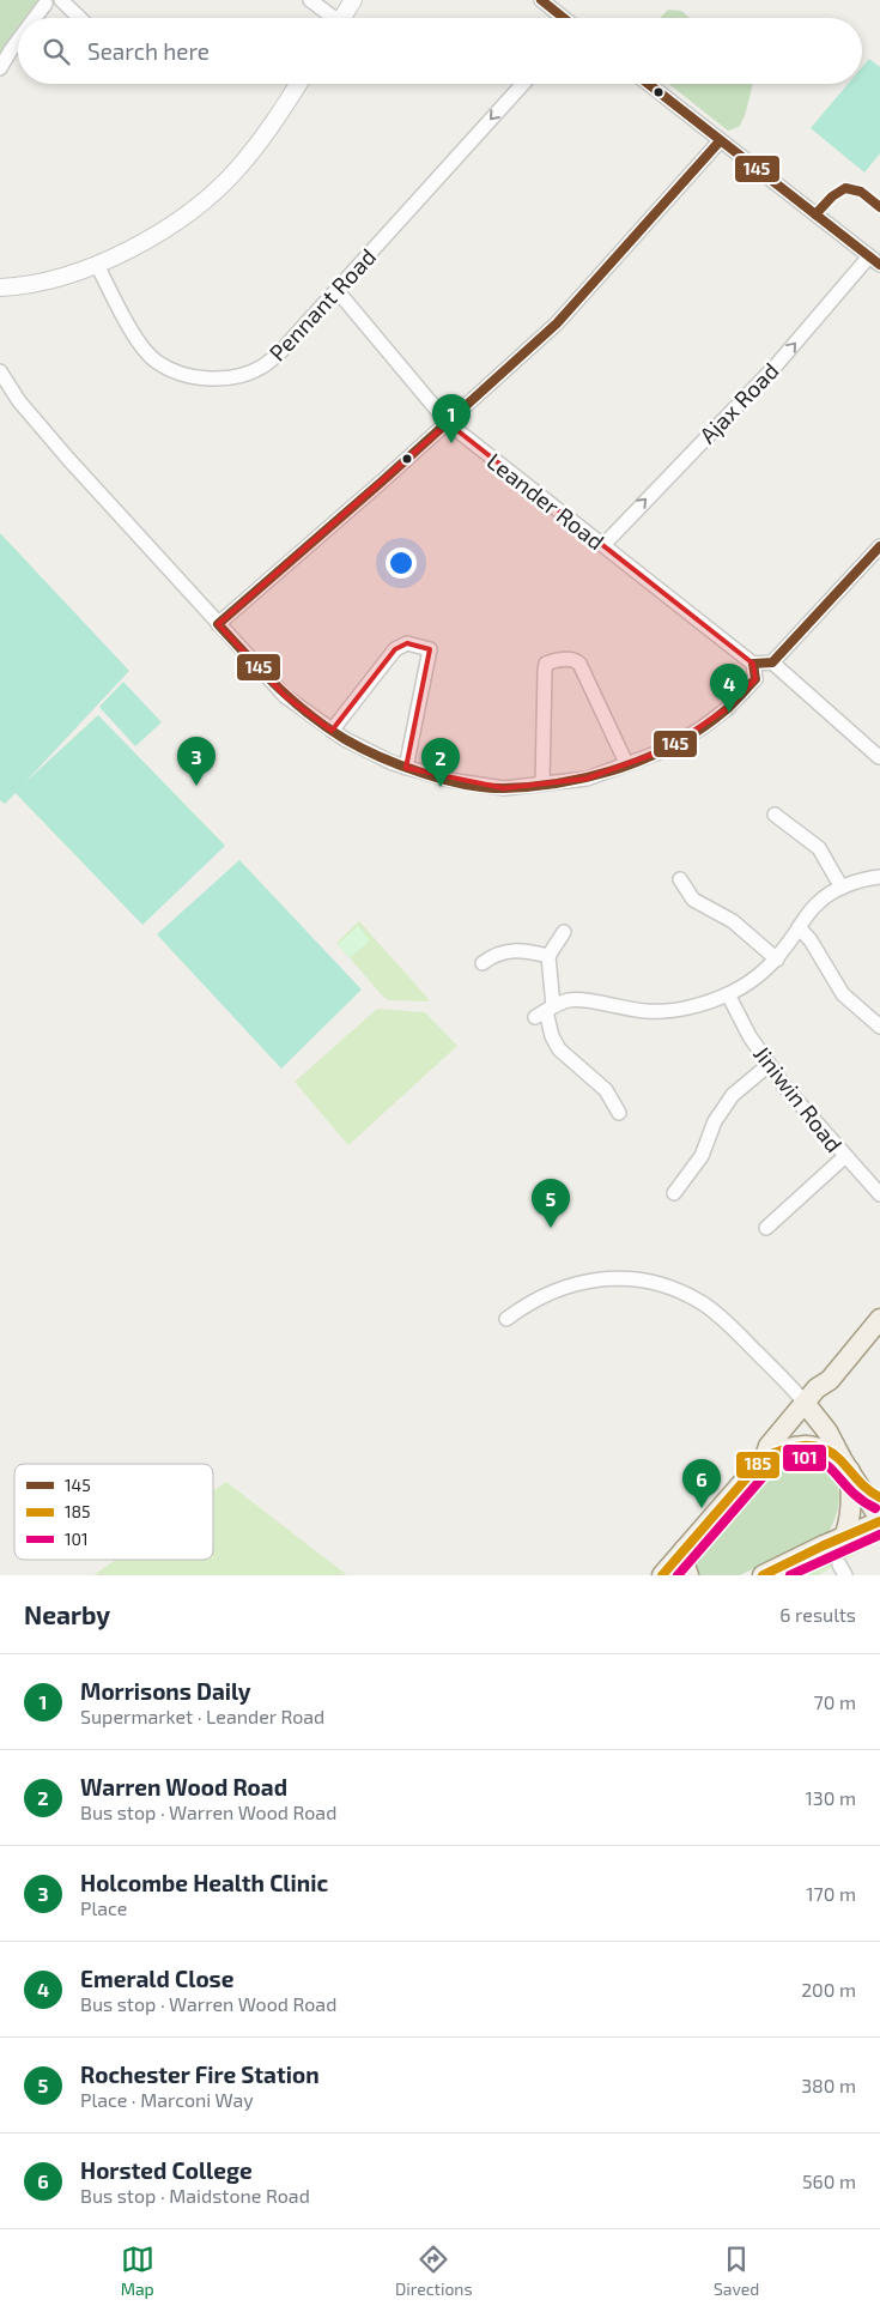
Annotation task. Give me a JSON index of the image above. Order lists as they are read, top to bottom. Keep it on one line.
{"streets":{"street":["Pennant Road","Ajax Road","Leander Road","Jiniwin Road"]},"crossings":[["Pennant Road","Leander Road"],["Ajax Road","Leander Road"]],"one_way":["Pennant Road","Ajax Road"],"lines":["transit line 145","transit line 185","transit line 101"],"legend":["145","185","101"],"page":{"search":"Search here","pins":["1","4","3","2","5","6"],"heading":["Nearby","6 results"],"list":[{"mark":"1","name":"Morrisons Daily","note":"Supermarket · Leander Road","value":"70 m"},{"mark":"2","name":"Warren Wood Road","note":"Bus stop · Warren Wood Road","value":"130 m"},{"mark":"3","name":"Holcombe Health Clinic","note":"Place","value":"170 m"},{"mark":"4","name":"Emerald Close","note":"Bus stop · Warren Wood Road","value":"200 m"},{"mark":"5","name":"Rochester Fire Station","note":"Place · Marconi Way","value":"380 m"},{"mark":"6","name":"Horsted College","note":"Bus stop · Maidstone Road","value":"560 m"}],"nav":["Map","Directions","Saved"]}}
